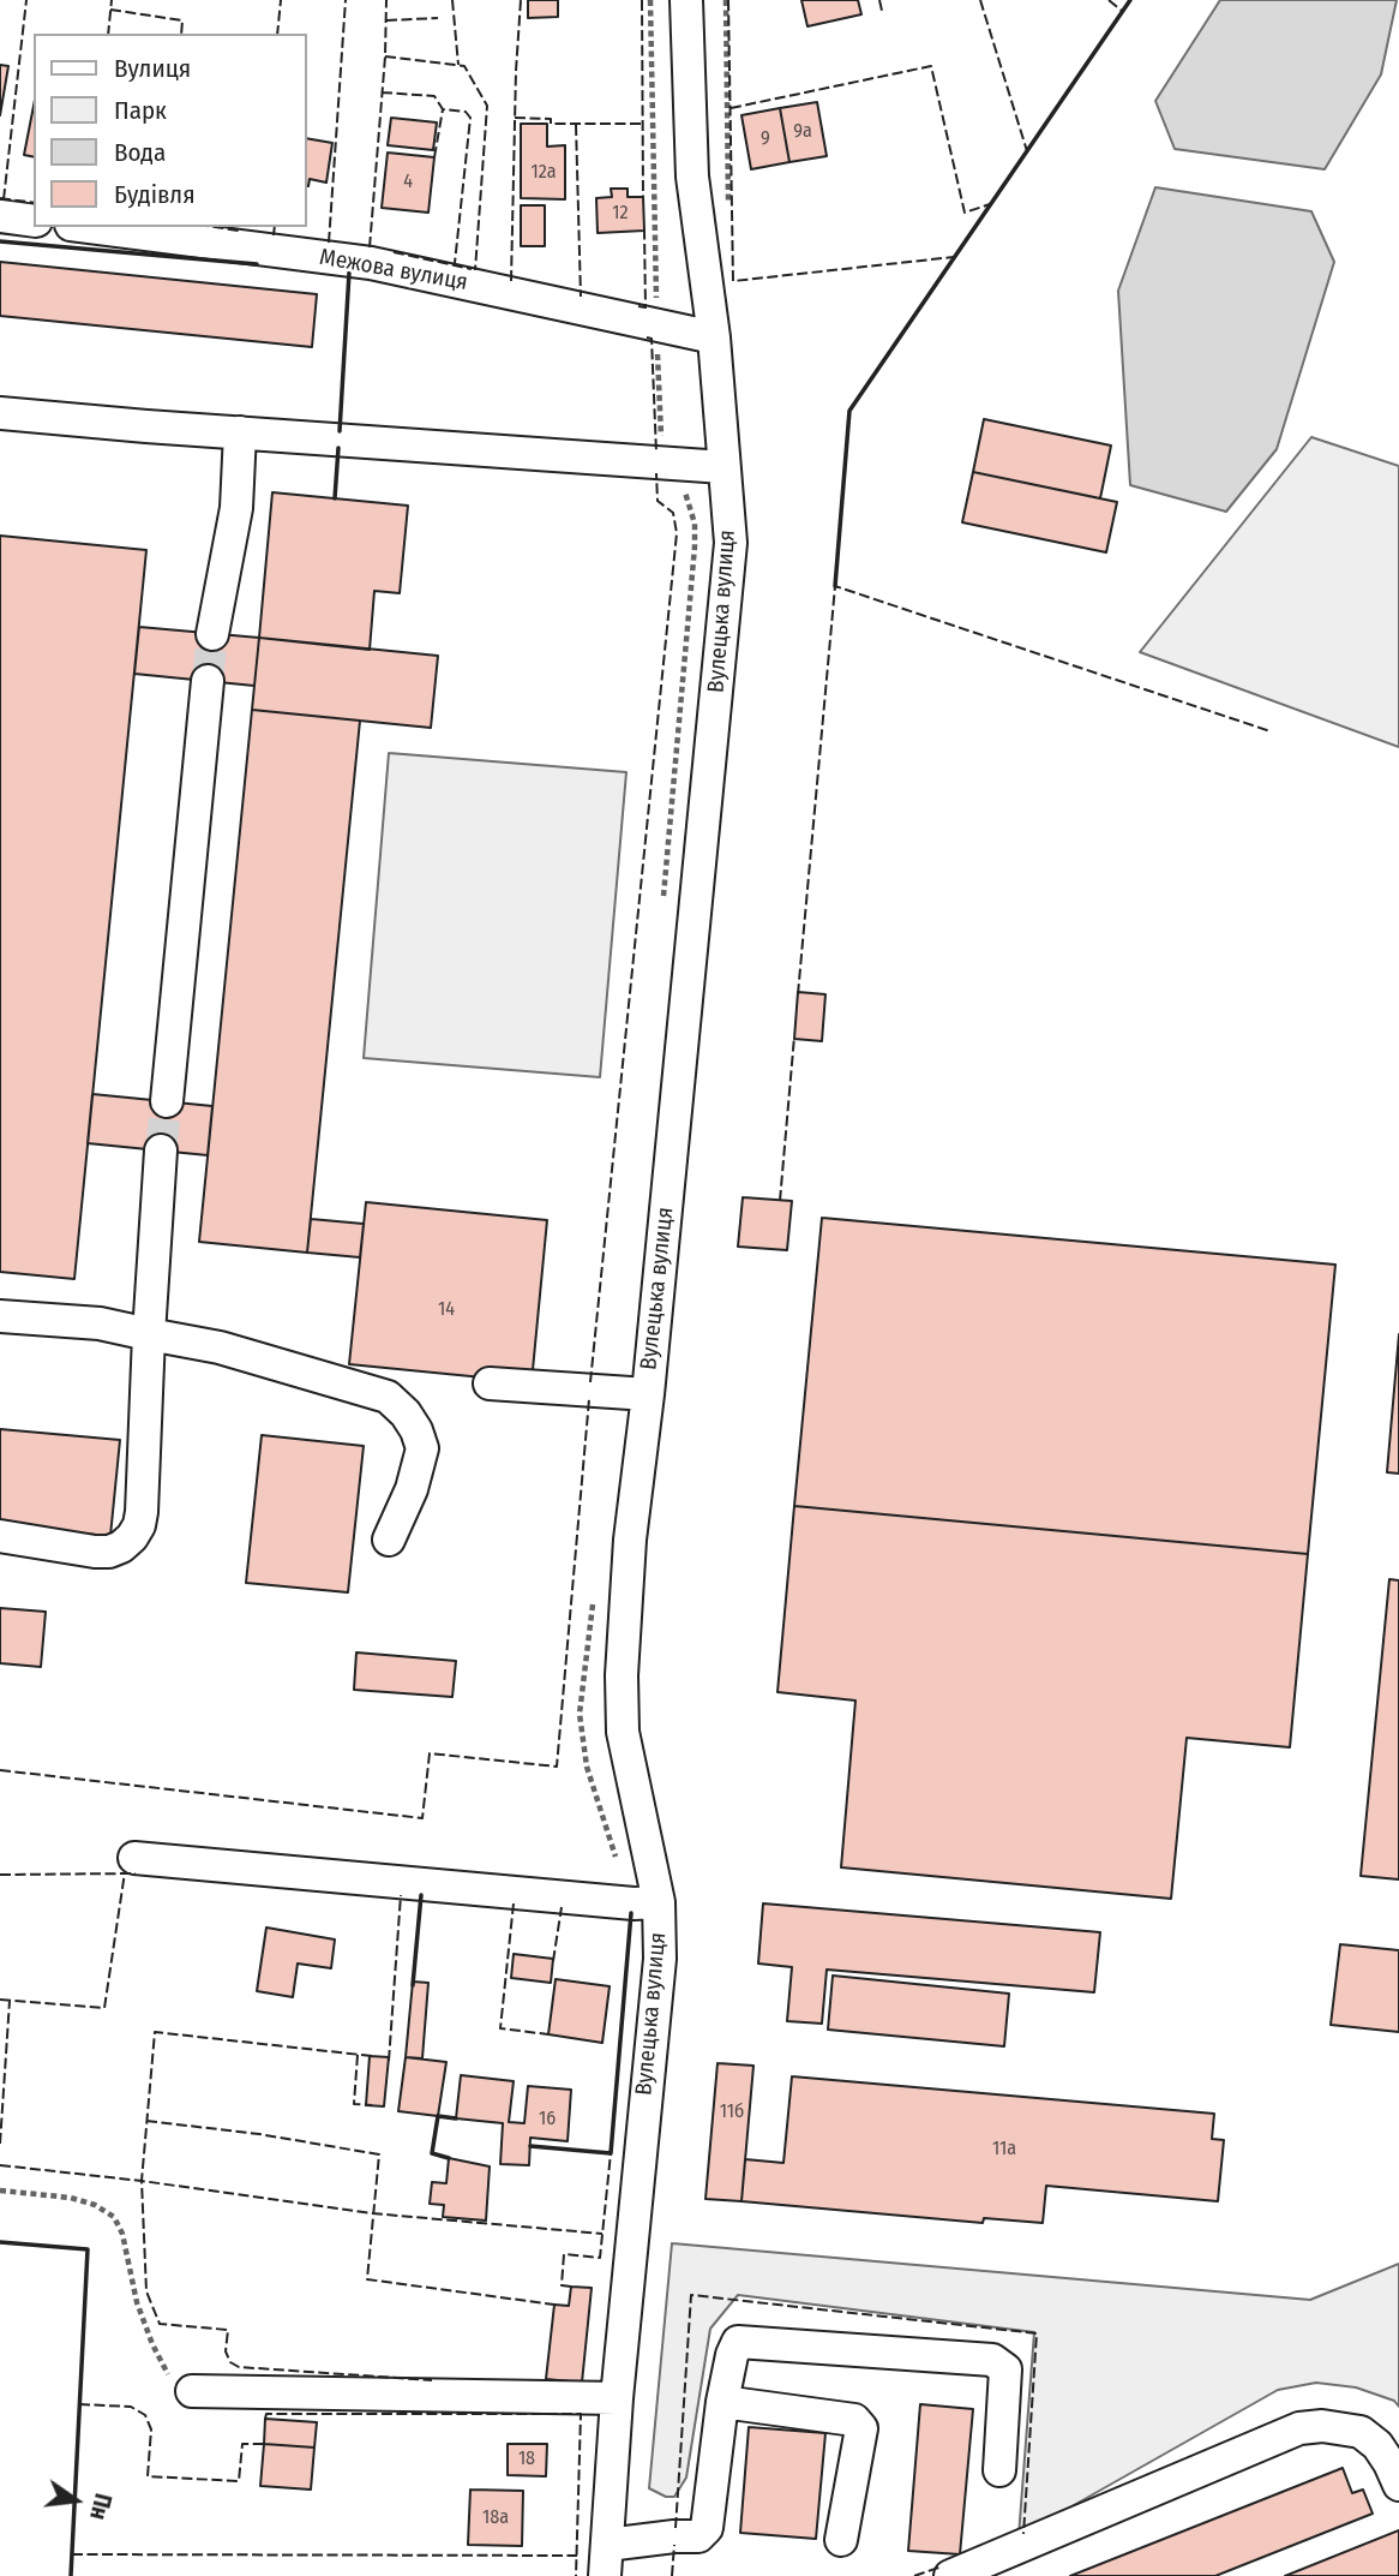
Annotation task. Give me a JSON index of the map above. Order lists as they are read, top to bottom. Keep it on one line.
{"streets":{"street":["Межова вулиця","Вулецька вулиця"]},"crossings":[["Межова вулиця","Вулецька вулиця"]],"house_numbers":["9а","9","12а","4","12","14","11б","16","11а","18","18а"],"legend":["Вулиця","Парк","Вода","Будівля"],"north":"right"}
